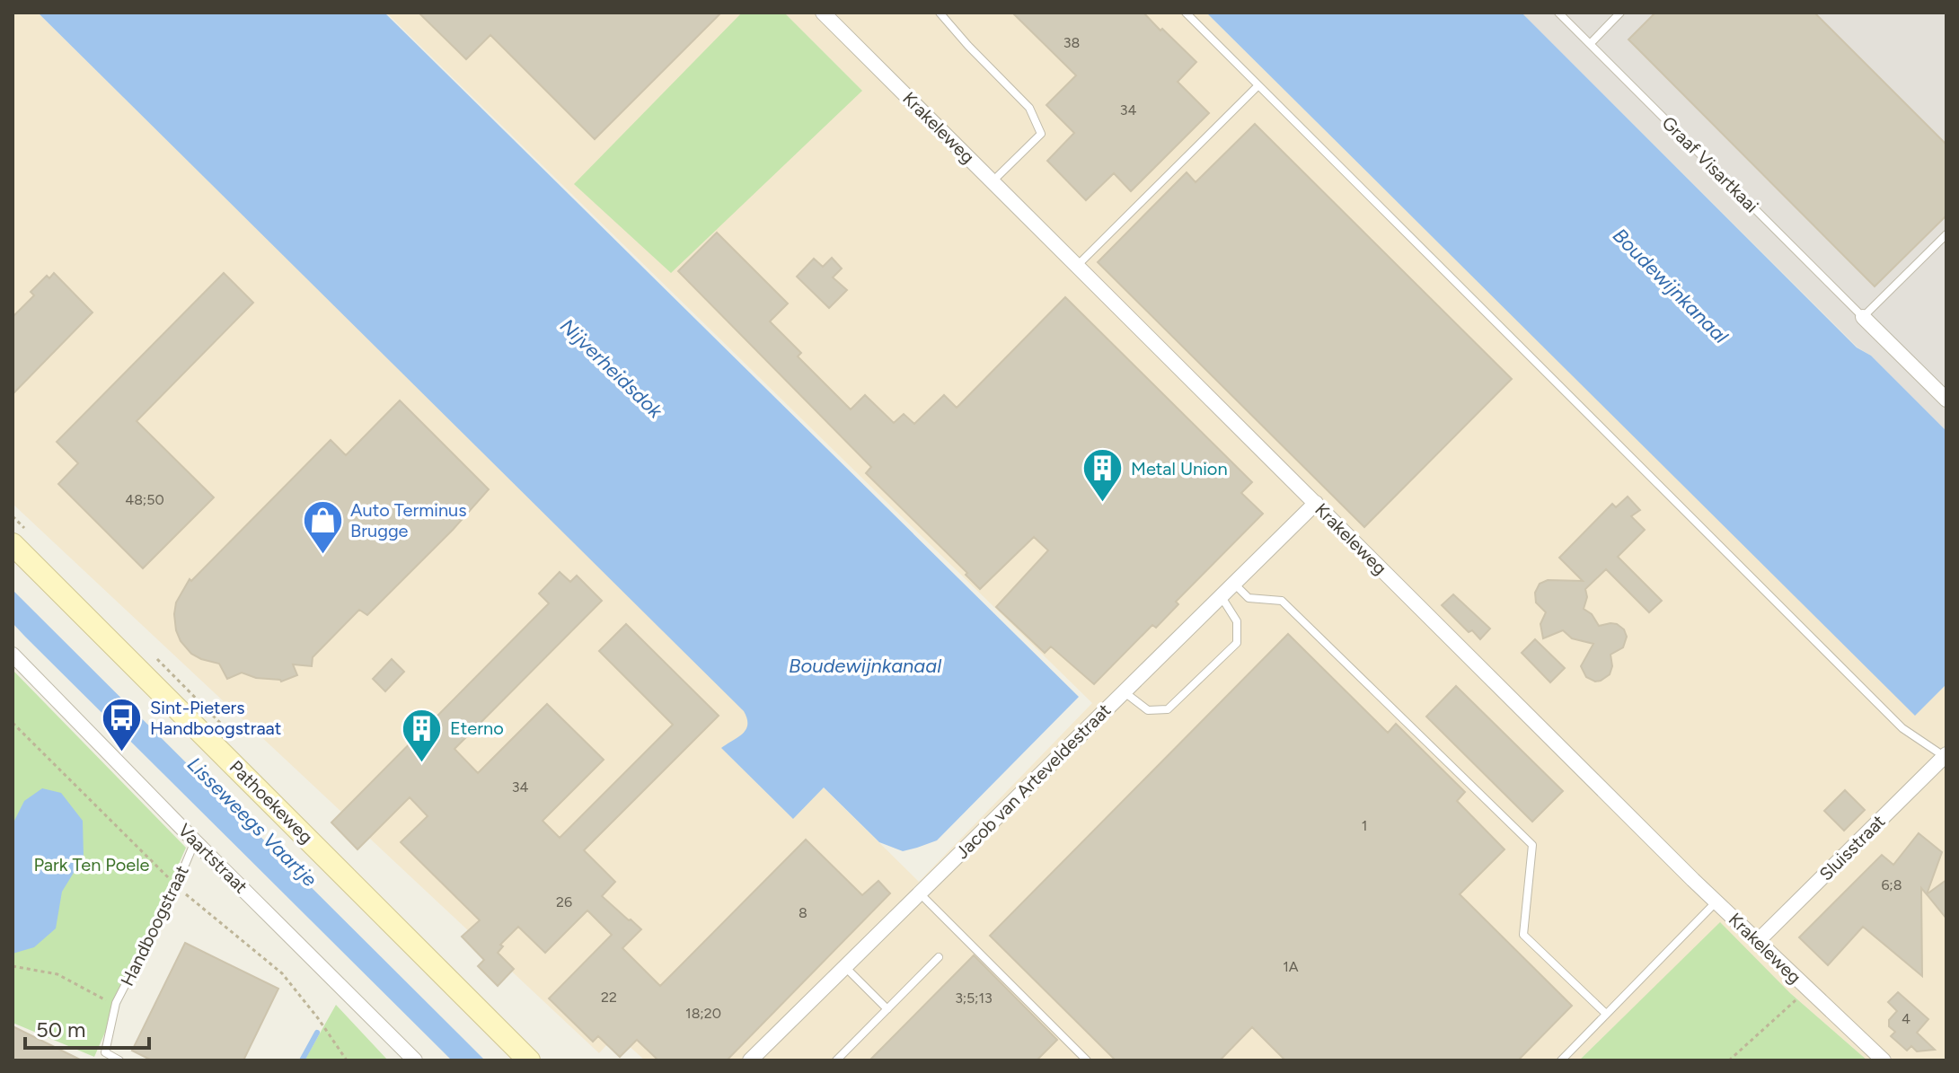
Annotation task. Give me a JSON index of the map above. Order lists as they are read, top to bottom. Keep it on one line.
{"streets":{"main road":["Pathoekeweg"],"street":["Krakeleweg","Jacob van Arteveldestraat","Sluisstraat","Vaartstraat"],"lane":["Graaf Visartkaai","Handboogstraat"]},"crossings":[["Krakeleweg","Jacob van Arteveldestraat"],["Krakeleweg","Sluisstraat"],["Vaartstraat","Handboogstraat"]],"water":["Boudewijnkanaal","Nijverheidsdok","Lisseweegs Vaartje"],"parks":["Park Ten Poele"],"places":{"building":["Metal Union","Eterno"],"shop":["Auto Terminus Brugge"],"bus stop":["Sint-Pieters Handboogstraat"]},"house_numbers":["38","34","48;50","34","1","6;8","26","8","1A","22","3;5;13","18;20","4"],"scale_bar":"50 m"}
